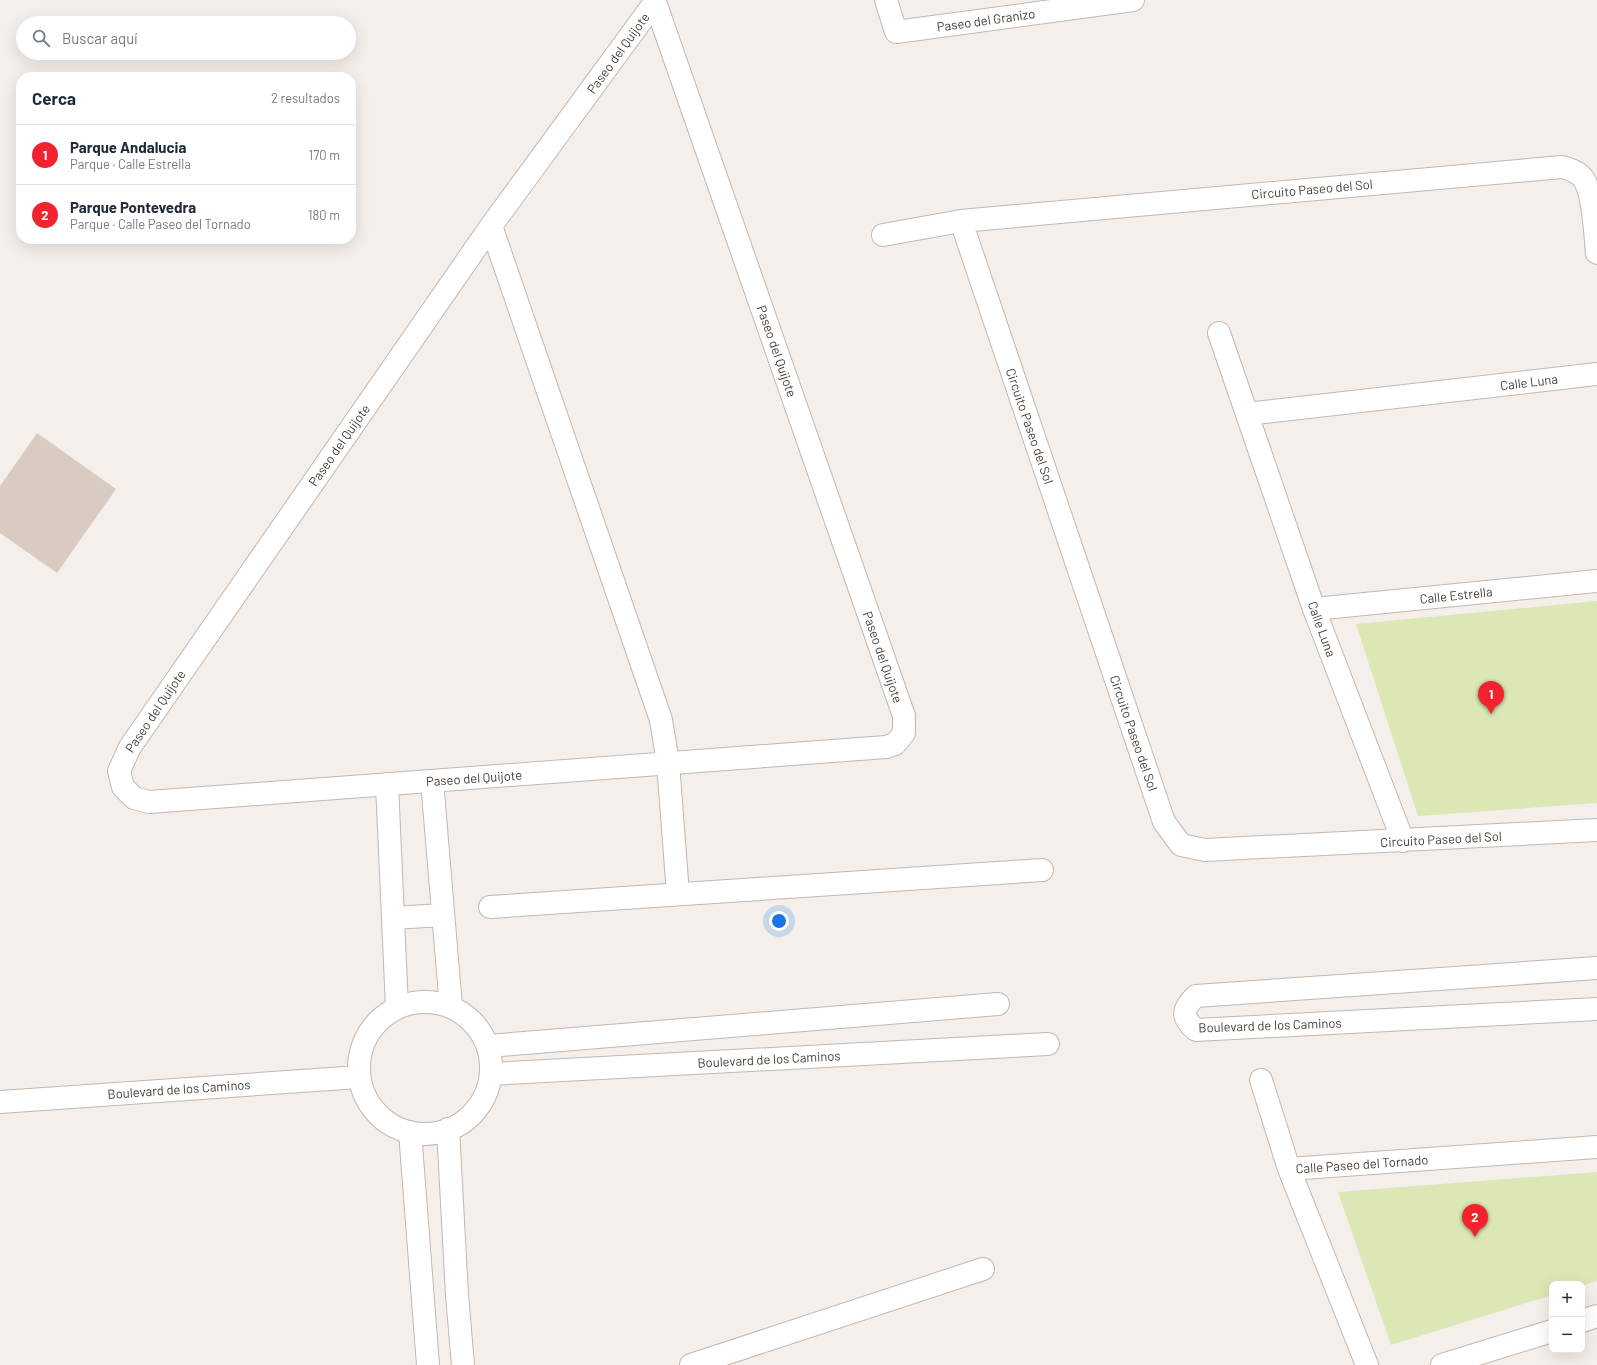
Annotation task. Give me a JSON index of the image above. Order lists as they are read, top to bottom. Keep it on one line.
{"streets":{"street":["Paseo del Granizo","Paseo del Quijote","Circuito Paseo del Sol","Calle Luna","Calle Estrella","Boulevard de los Caminos","Calle Paseo del Tornado"]},"crossings":[["Circuito Paseo del Sol","Calle Luna"],["Calle Luna","Calle Estrella"]],"page":{"search":"Buscar aquí","heading":["Cerca","2 resultados"],"list":[{"mark":"1","name":"Parque Andalucia","note":"Parque · Calle Estrella","value":"170 m"},{"mark":"2","name":"Parque Pontevedra","note":"Parque · Calle Paseo del Tornado","value":"180 m"}],"pins":["1","2"],"map_buttons":["+","−"]}}
